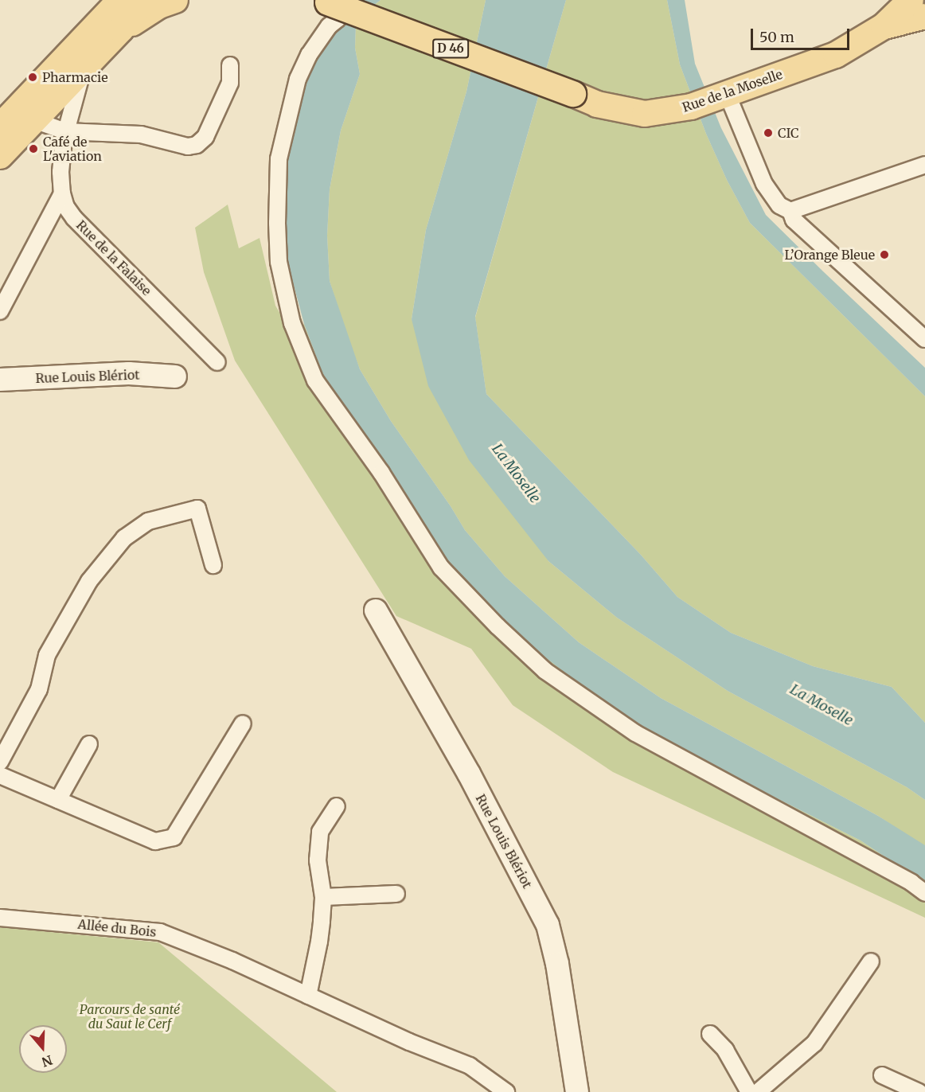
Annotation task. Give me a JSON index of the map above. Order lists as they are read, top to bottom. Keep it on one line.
{"streets":{"main road":["D 46","Rue de la Moselle"],"street":["Rue de la Falaise","Rue Louis Blériot","Allée du Bois"]},"water":["La Moselle"],"parks":["Parcours de santé du Saut le Cerf"],"places":["Pharmacie","CIC","Café de L'aviation","L’Orange Bleue"],"scale_bar":"50 m","north":"bottom"}
